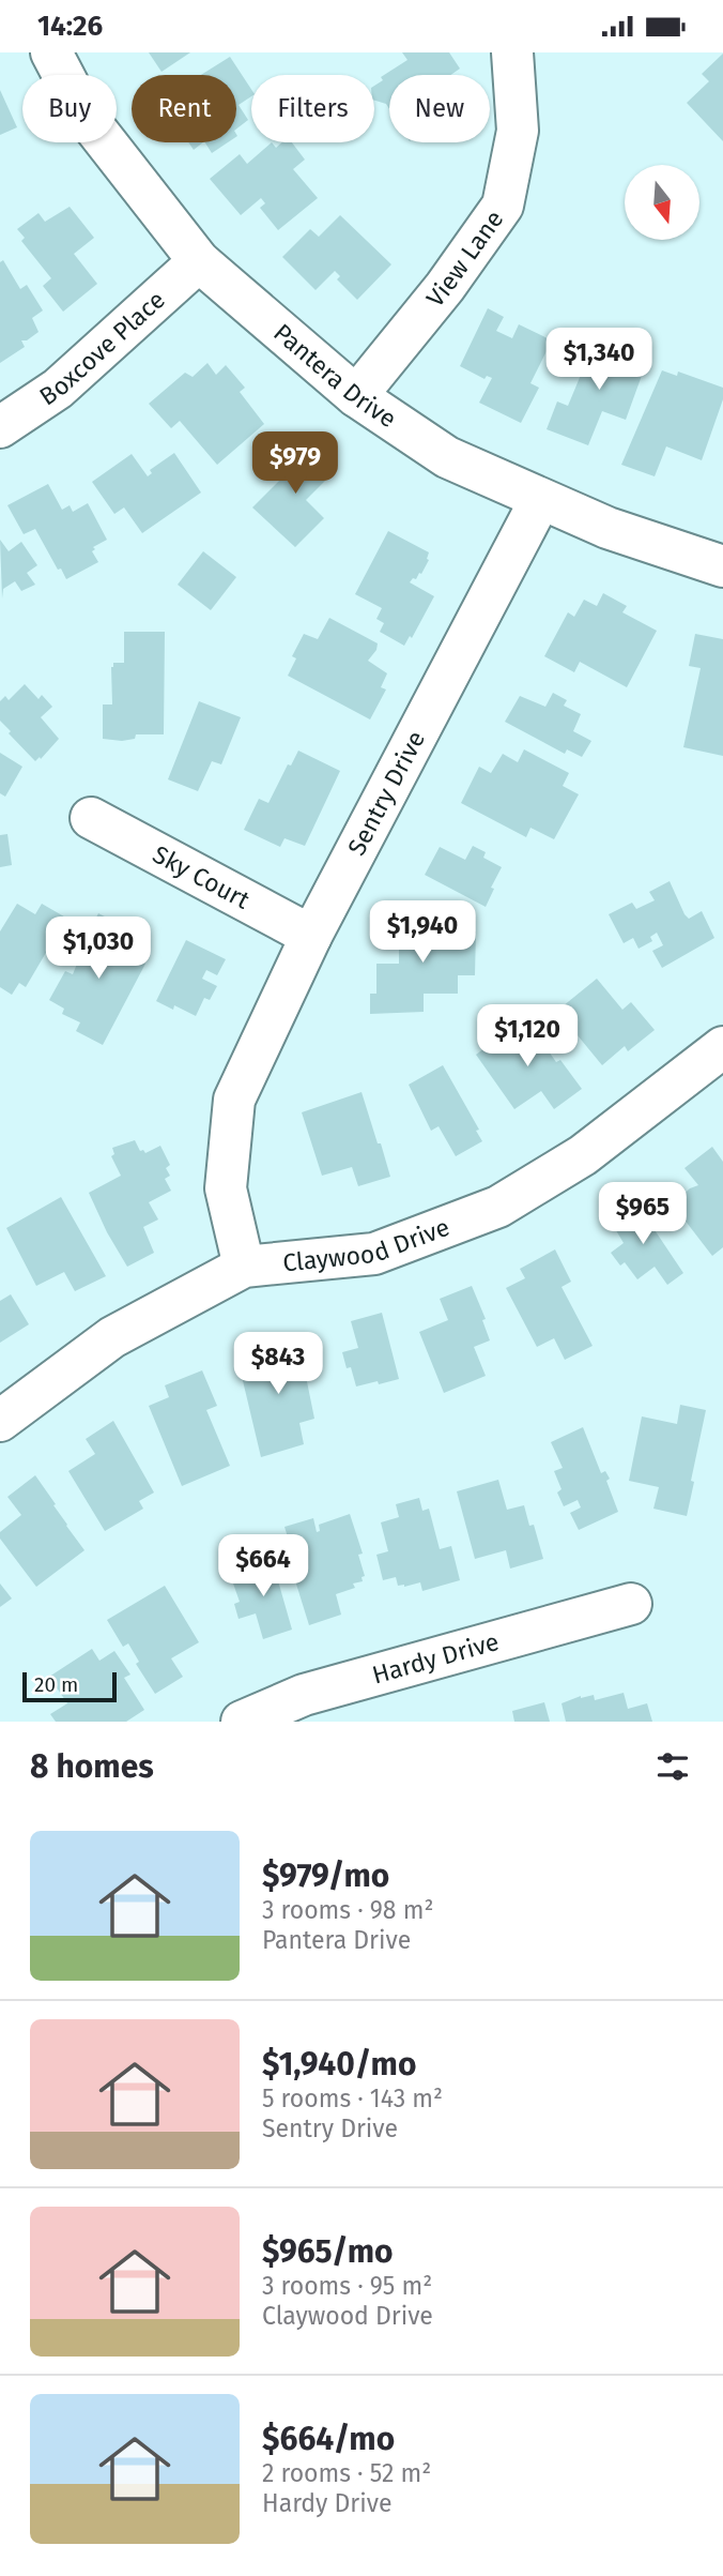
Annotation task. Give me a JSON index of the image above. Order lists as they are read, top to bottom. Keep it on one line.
{"streets":{"street":["View Lane","Boxcove Place","Pantera Drive","Sentry Drive","Sky Court","Claywood Drive","Hardy Drive"]},"crossings":[["View Lane","Pantera Drive"],["Boxcove Place","Pantera Drive"],["Pantera Drive","Sentry Drive"],["Sentry Drive","Sky Court"],["Sentry Drive","Claywood Drive"]],"scale_bar":"20 m","north":"bottom","page":{"status":"14:26","chip":["Buy","Rent","Filters","New"],"price":["$1,340","$979","$1,940","$1,030","$1,120","$965","$843","$664"],"scale":"20 m","heading":"8 homes","list":[{"name":"$979/mo","note":"3 rooms · 98 m² · Pantera Drive"},{"name":"$1,940/mo","note":"5 rooms · 143 m² · Sentry Drive"},{"name":"$965/mo","note":"3 rooms · 95 m² · Claywood Drive"},{"name":"$664/mo","note":"2 rooms · 52 m² · Hardy Drive"}]}}
